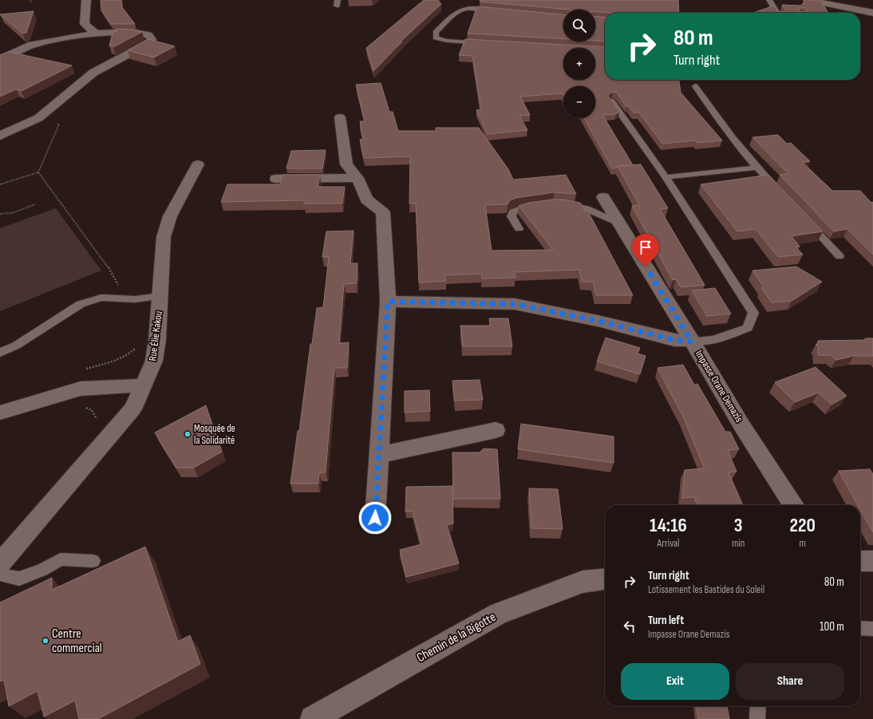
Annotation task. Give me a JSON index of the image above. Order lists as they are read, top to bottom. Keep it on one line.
{"streets":{"street":["Rue Élie Kakou","Impasse Orane Demazis","Chemin de la Bigotte"]},"places":["Mosquée de la Solidarité","Centre commercial"],"page":{"map_buttons":["+","−"],"turn":["80 m","Turn right"],"eta":["14:16","Arrival","3","min","220","m"],"list":[{"name":"Turn right","note":"Lotissement les Bastides du Soleil","value":"80 m"},{"name":"Turn left","note":"Impasse Orane Demazis","value":"100 m"}],"buttons":["Exit","Share"]}}
